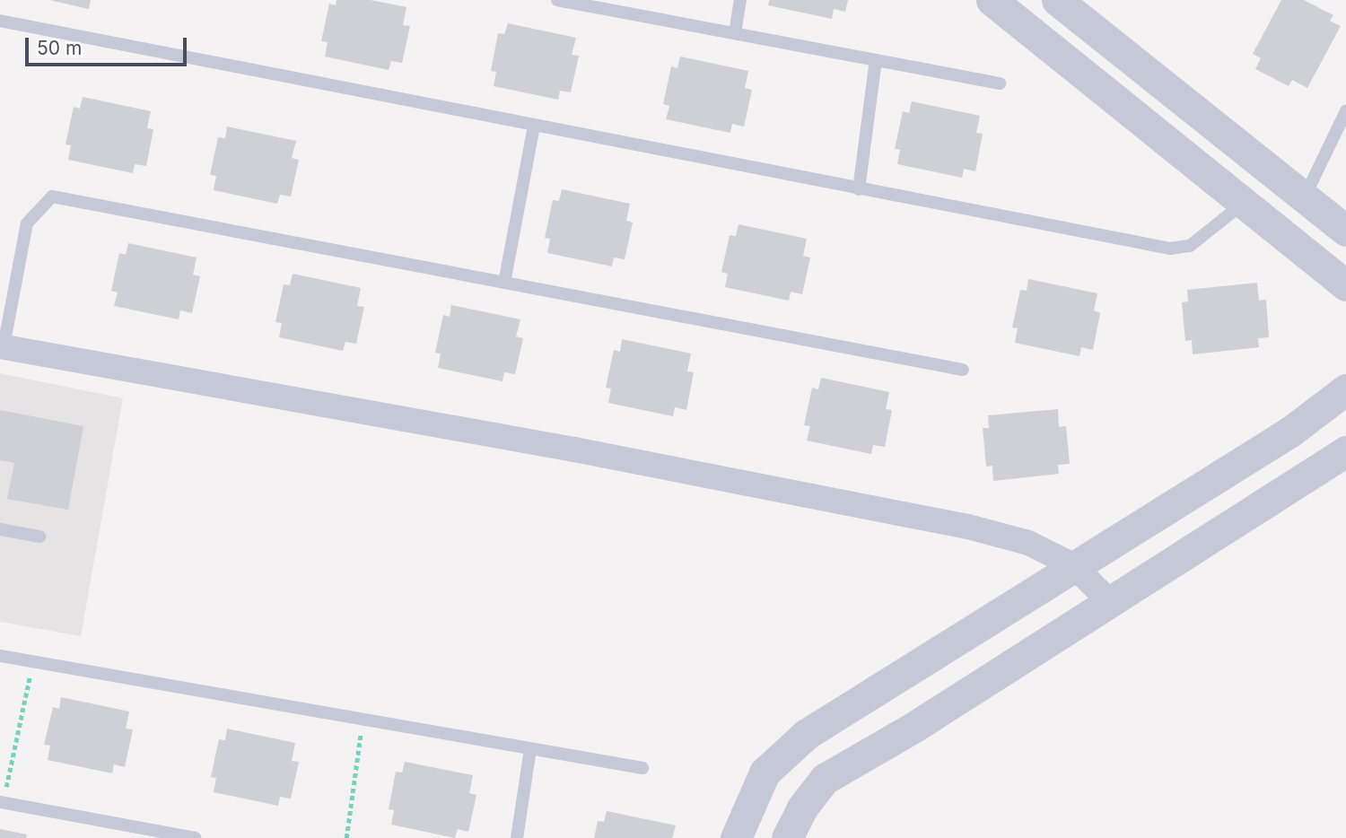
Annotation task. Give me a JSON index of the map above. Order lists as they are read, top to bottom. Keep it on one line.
{"scale_bar":"50 m"}
